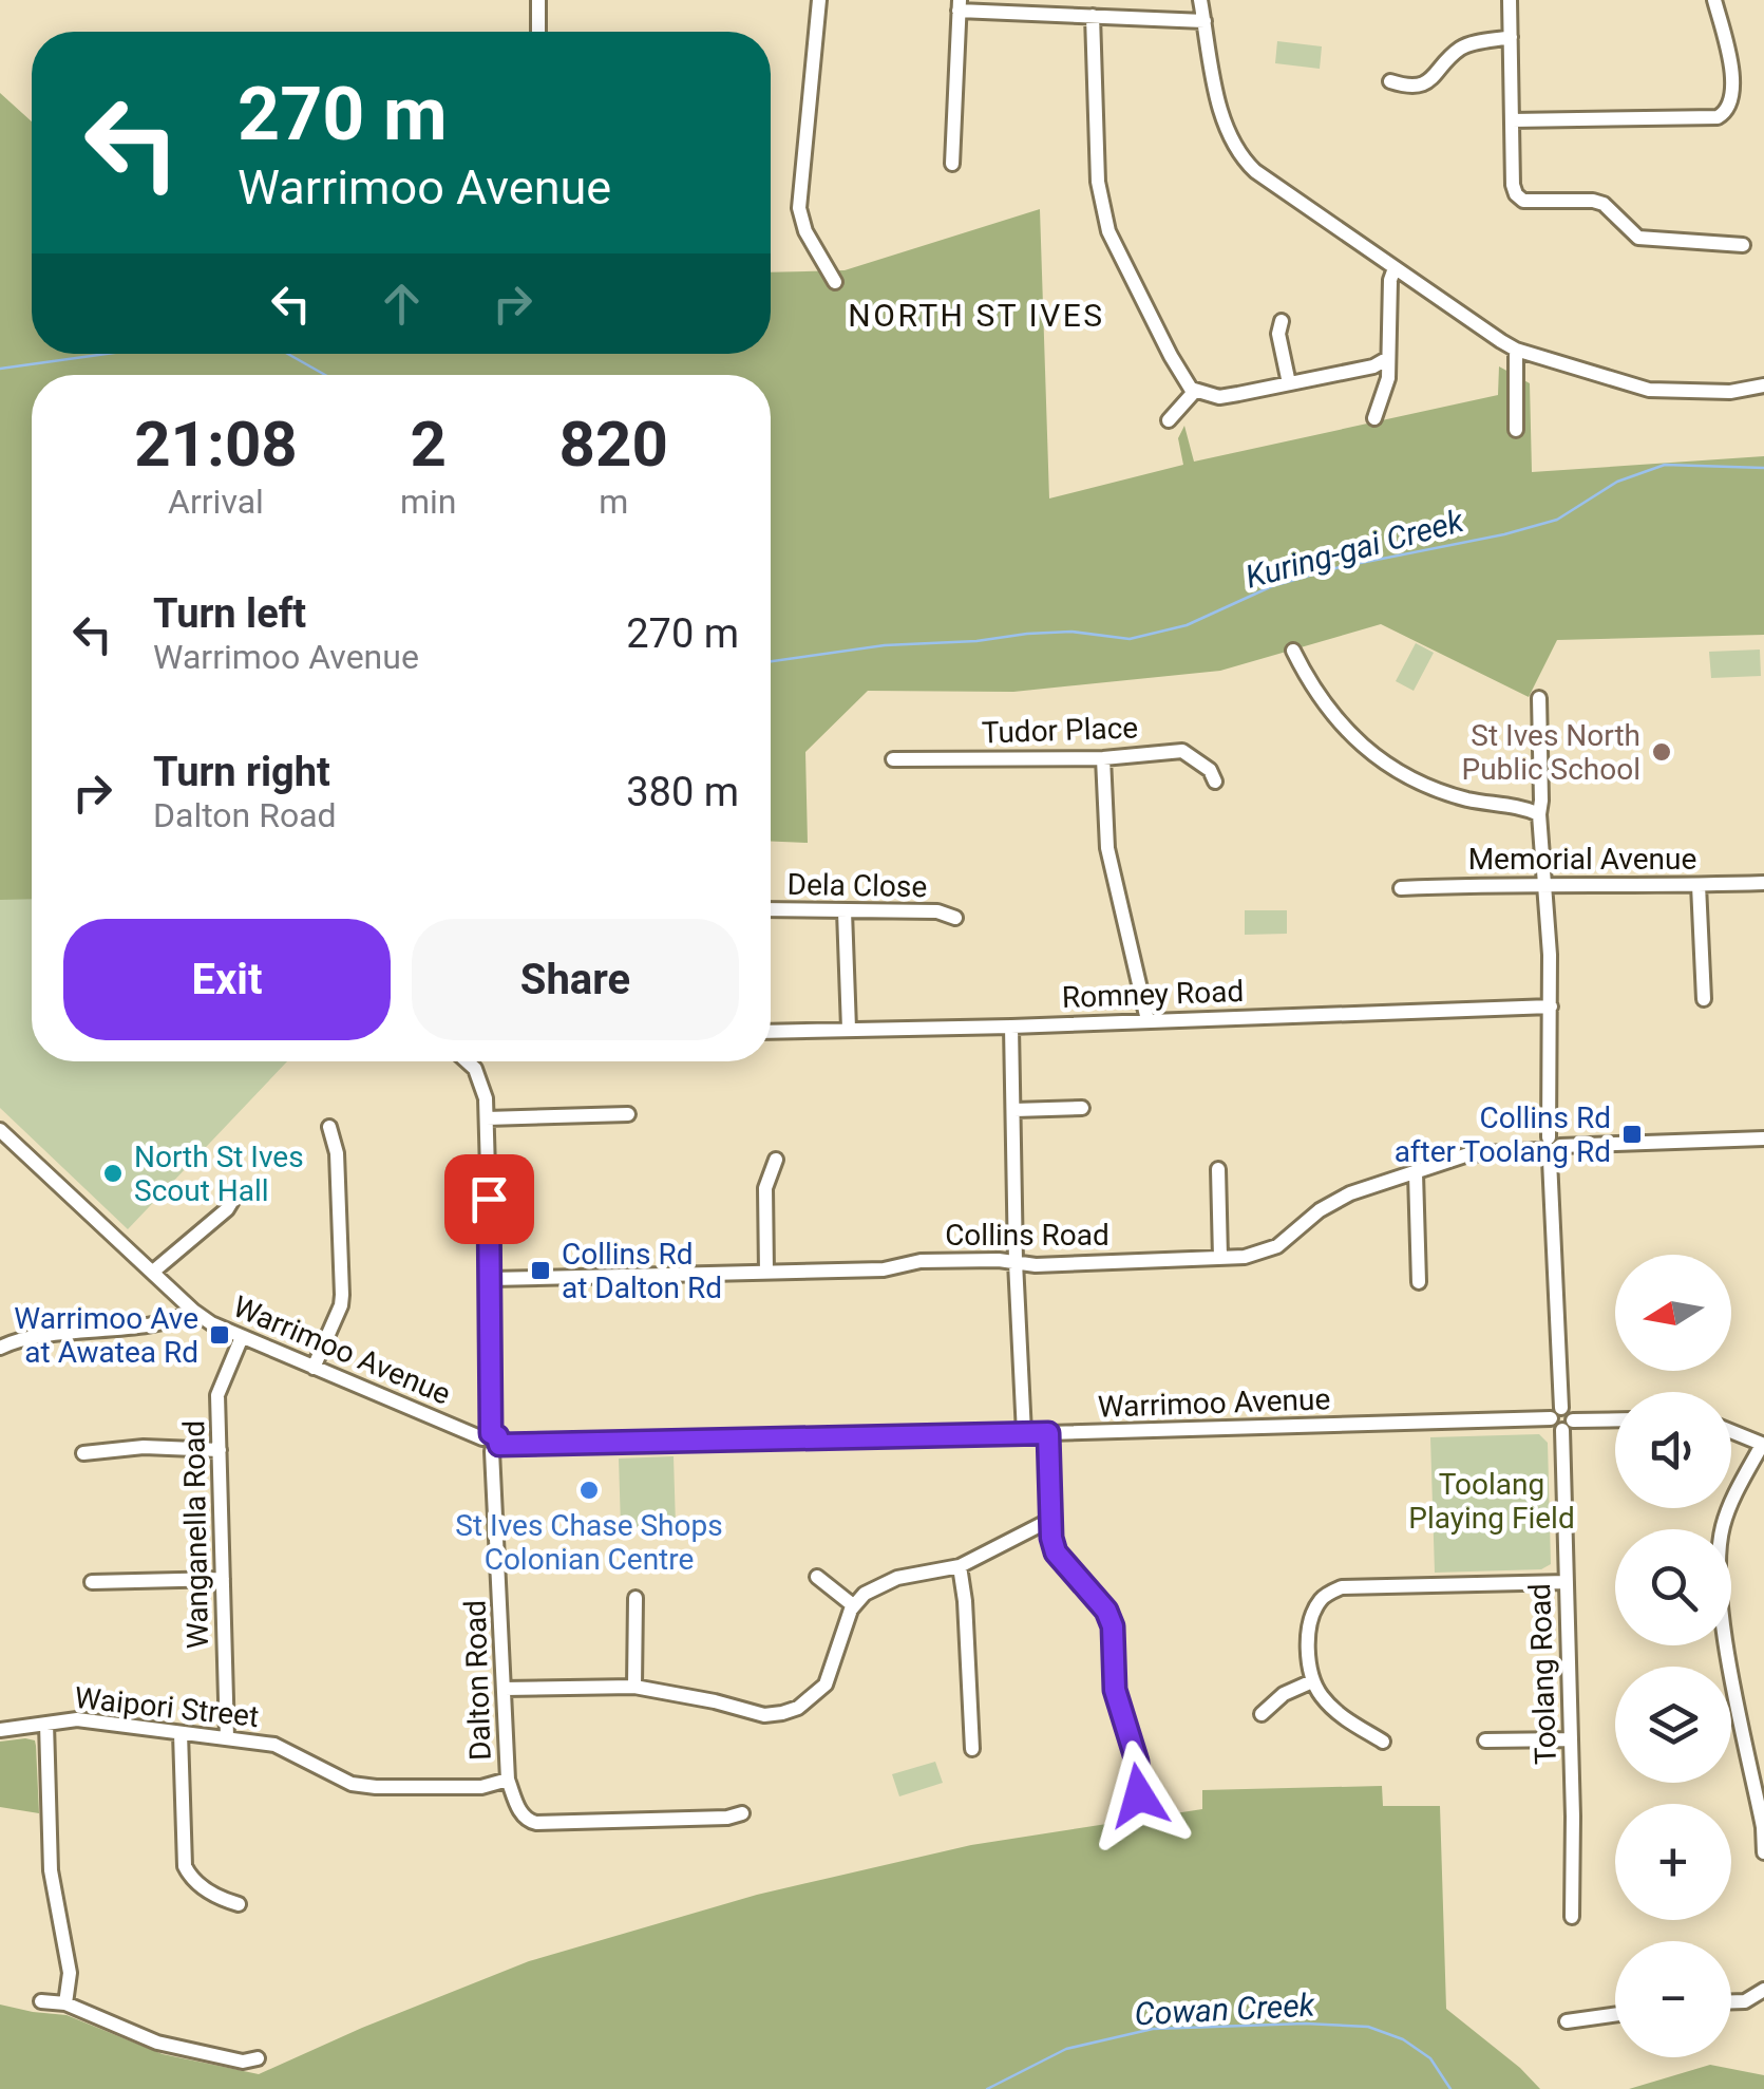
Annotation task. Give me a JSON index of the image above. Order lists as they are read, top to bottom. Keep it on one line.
{"streets":{"street":["Tudor Place","Memorial Avenue","Dela Close","Romney Road","Collins Road","Warrimoo Avenue","Wanganella Road","Toolang Road","Dalton Road","Waipori Street"]},"crossings":[["Collins Road","Dalton Road"],["Warrimoo Avenue","Wanganella Road"],["Warrimoo Avenue","Dalton Road"],["Wanganella Road","Waipori Street"],["Dalton Road","Waipori Street"]],"districts":["NORTH ST IVES"],"water":["Kuring-gai Creek","Cowan Creek"],"parks":["Toolang Playing Field"],"places":{"other":["St Ives North Public School","North St Ives Scout Hall","St Ives Chase Shops Colonian Centre"],"transit":["Collins Rd after Toolang Rd","Collins Rd at Dalton Rd","Warrimoo Ave at Awatea Rd"]},"north":"left","page":{"turn":["270 m","Warrimoo Avenue"],"eta":["21:08","Arrival","2","min","820","m"],"list":[{"name":"Turn left","note":"Warrimoo Avenue","value":"270 m"},{"name":"Turn right","note":"Dalton Road","value":"380 m"}],"buttons":["Exit","Share"],"map_buttons":["+","−"]}}
